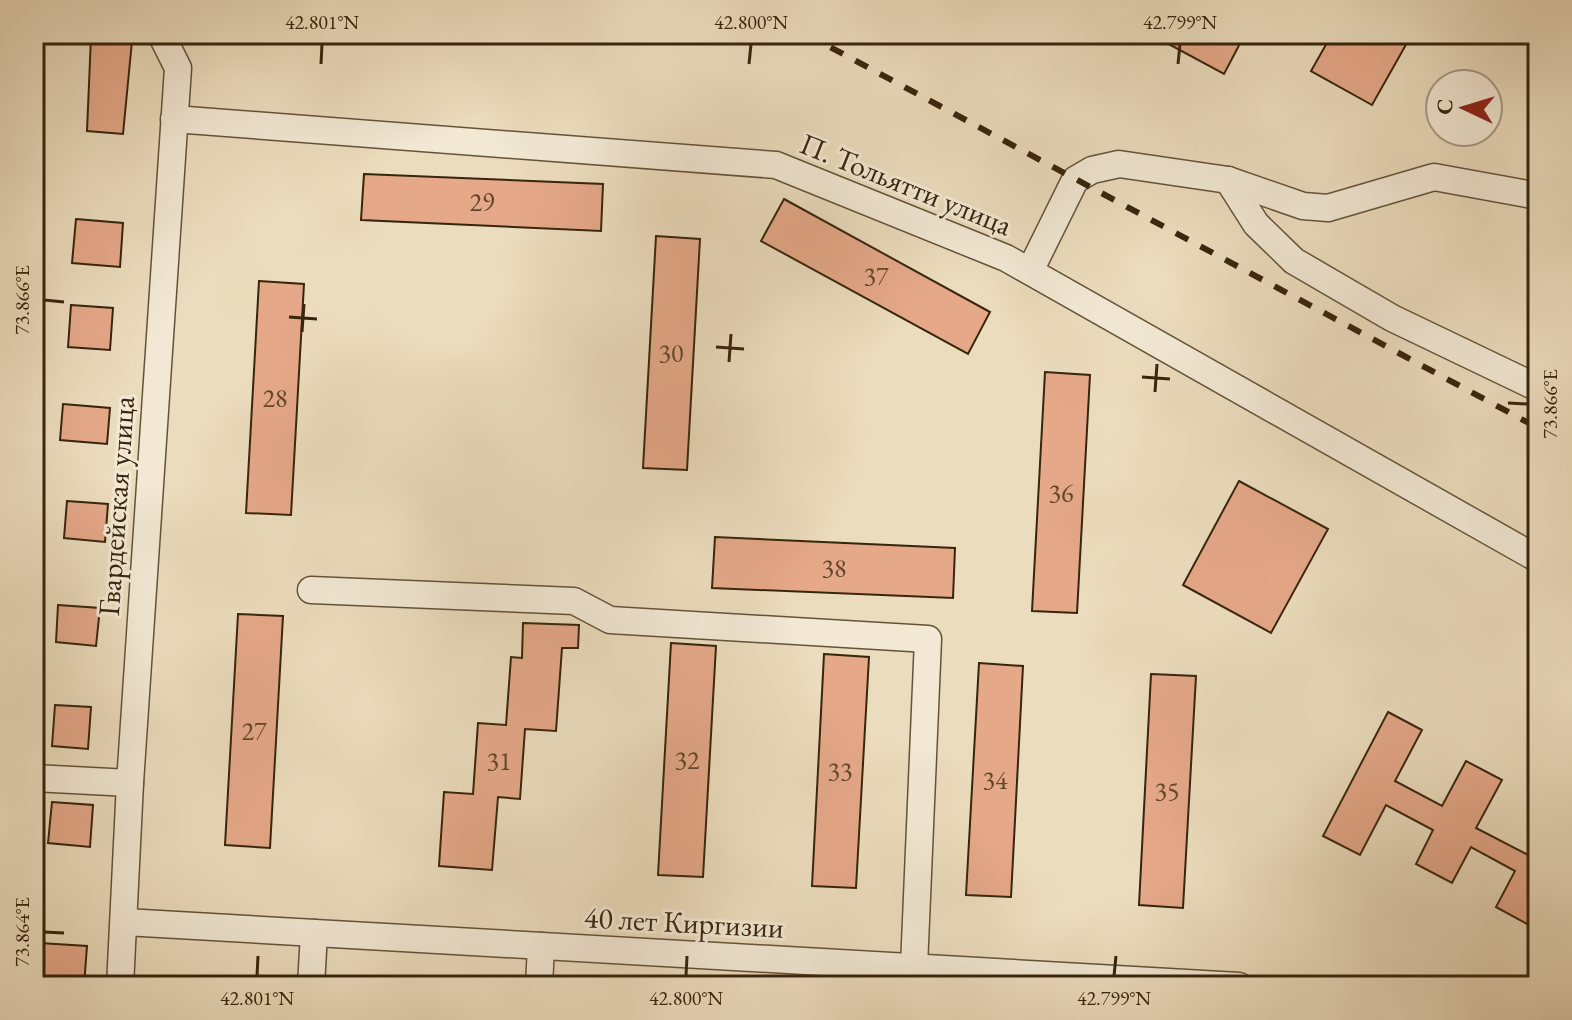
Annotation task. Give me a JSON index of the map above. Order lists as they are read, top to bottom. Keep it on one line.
{"streets":{"street":["П. Тольятти улица","Гвардейская улица","40 лет Киргизии"]},"crossings":[["П. Тольятти улица","Гвардейская улица"],["Гвардейская улица","40 лет Киргизии"]],"house_numbers":["29","37","30","28","36","38","27","32","31","33","34","35"],"north":"left","coordinates":["42.801°N","42.800°N","42.799°N","73.866°E","73.864°E"]}
